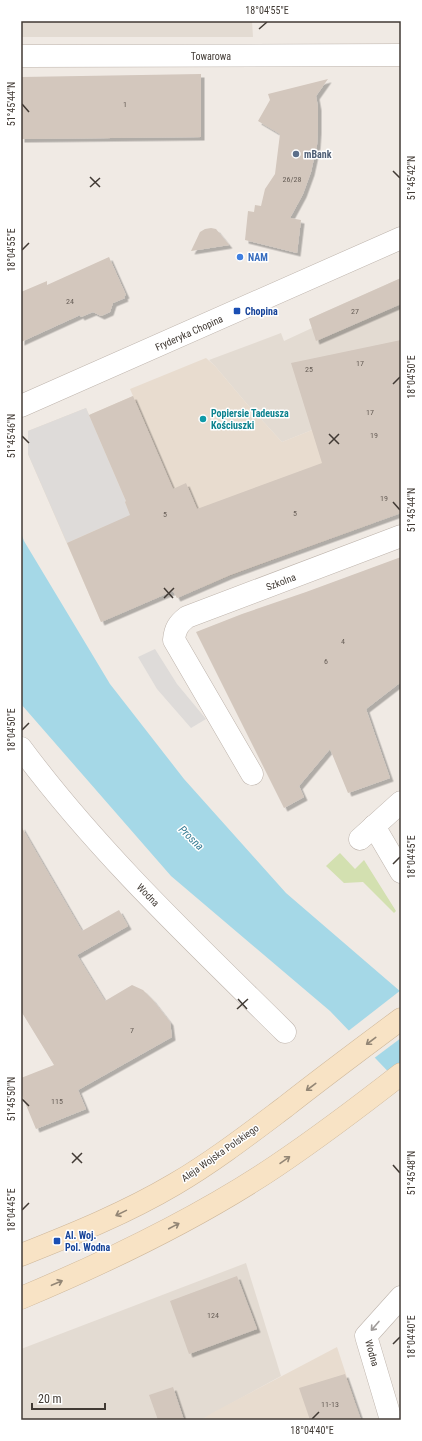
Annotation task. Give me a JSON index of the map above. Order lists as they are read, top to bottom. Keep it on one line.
{"streets":{"main road":["Aleja Wojska Polskiego"],"street":["Towarowa","Fryderyka Chopina","Szkolna","Wodna"]},"water":["Prosna"],"places":{"other":["mBank","NAM","Popiersie Tadeusza Kościuszki"],"transit":["Chopina","Al. Woj. Pol. Wodna"]},"house_numbers":["1","26/28","24","27","17","25","17","19","19","5","5","4","6","7","115","124","11-13"],"scale_bar":"20 m","coordinates":["18°04'55\"E","51°45'44\"N","51°45'42\"N","18°04'50\"E","51°45'46\"N","18°04'45\"E","51°45'50\"N","51°45'48\"N","18°04'40\"E"]}
